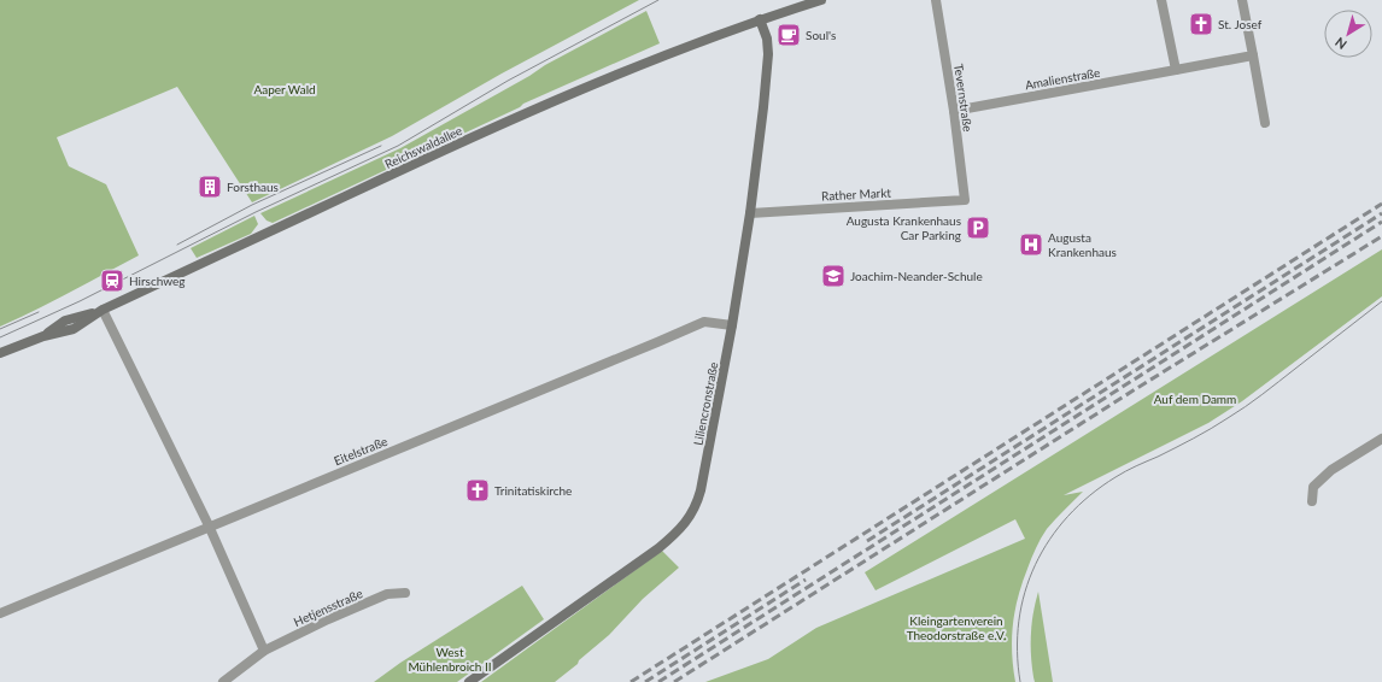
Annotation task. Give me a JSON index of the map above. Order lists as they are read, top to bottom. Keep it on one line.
{"streets":{"main road":["Reichswaldallee","Liliencronstraße"],"street":["Amalienstraße","Tevernstraße","Rather Markt","Eitelstraße","Hetjensstraße"]},"crossings":[["Amalienstraße","Tevernstraße"],["Tevernstraße","Rather Markt"],["Reichswaldallee","Liliencronstraße"],["Rather Markt","Liliencronstraße"],["Liliencronstraße","Eitelstraße"]],"parks":["Aaper Wald","Auf dem Damm","Kleingartenverein Theodorstraße e.V.","West Mühlenbroich II"],"places":{"church":["St. Josef","Trinitatiskirche"],"cafe":["Soul's"],"building":["Forsthaus"],"parking":["Augusta Krankenhaus Car Parking"],"hospital":["Augusta Krankenhaus"],"school or university":["Joachim-Neander-Schule"],"station":["Hirschweg"]},"north":"bottom left"}
